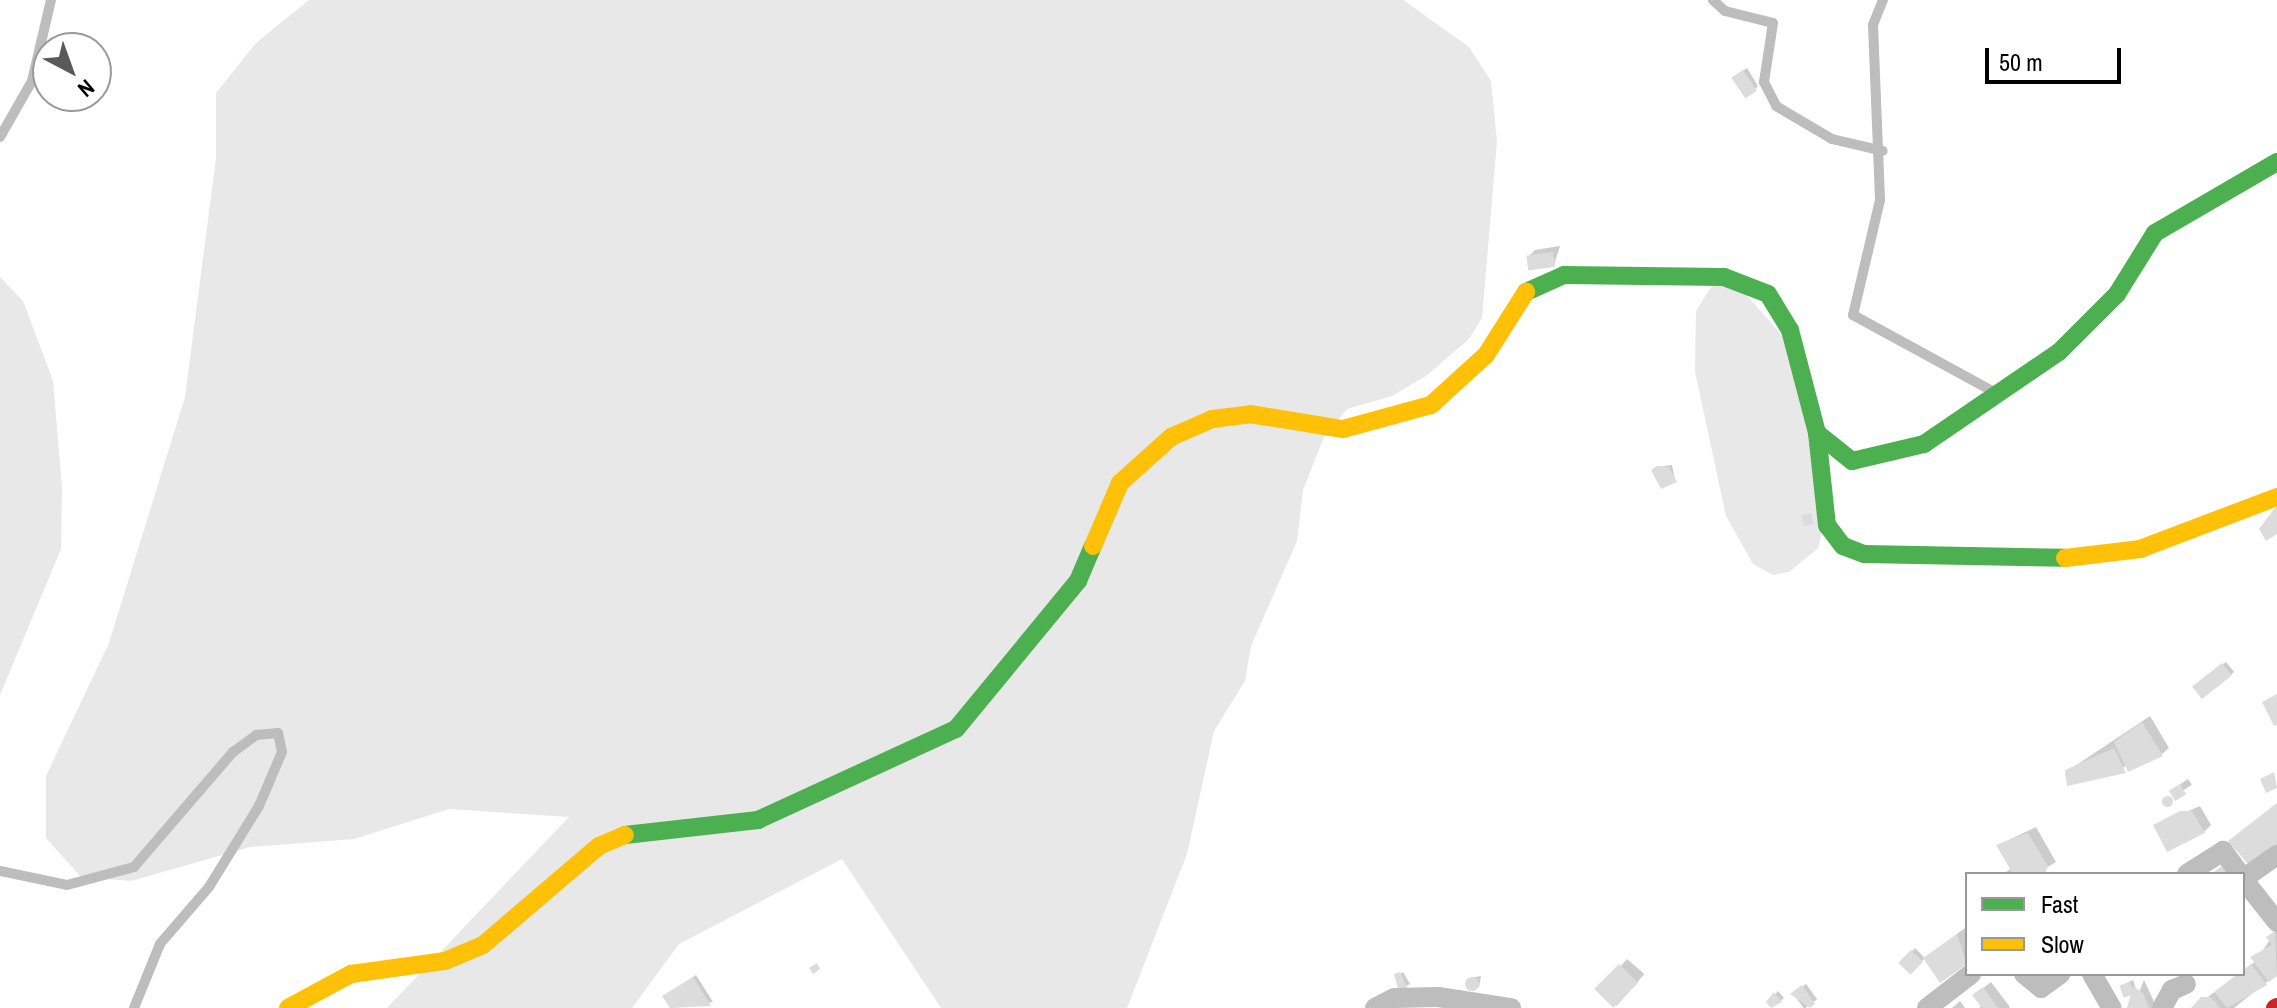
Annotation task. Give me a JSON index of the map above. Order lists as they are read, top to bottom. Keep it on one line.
{"legend":["Fast","Slow"],"scale_bar":"50 m","north":"bottom right"}
